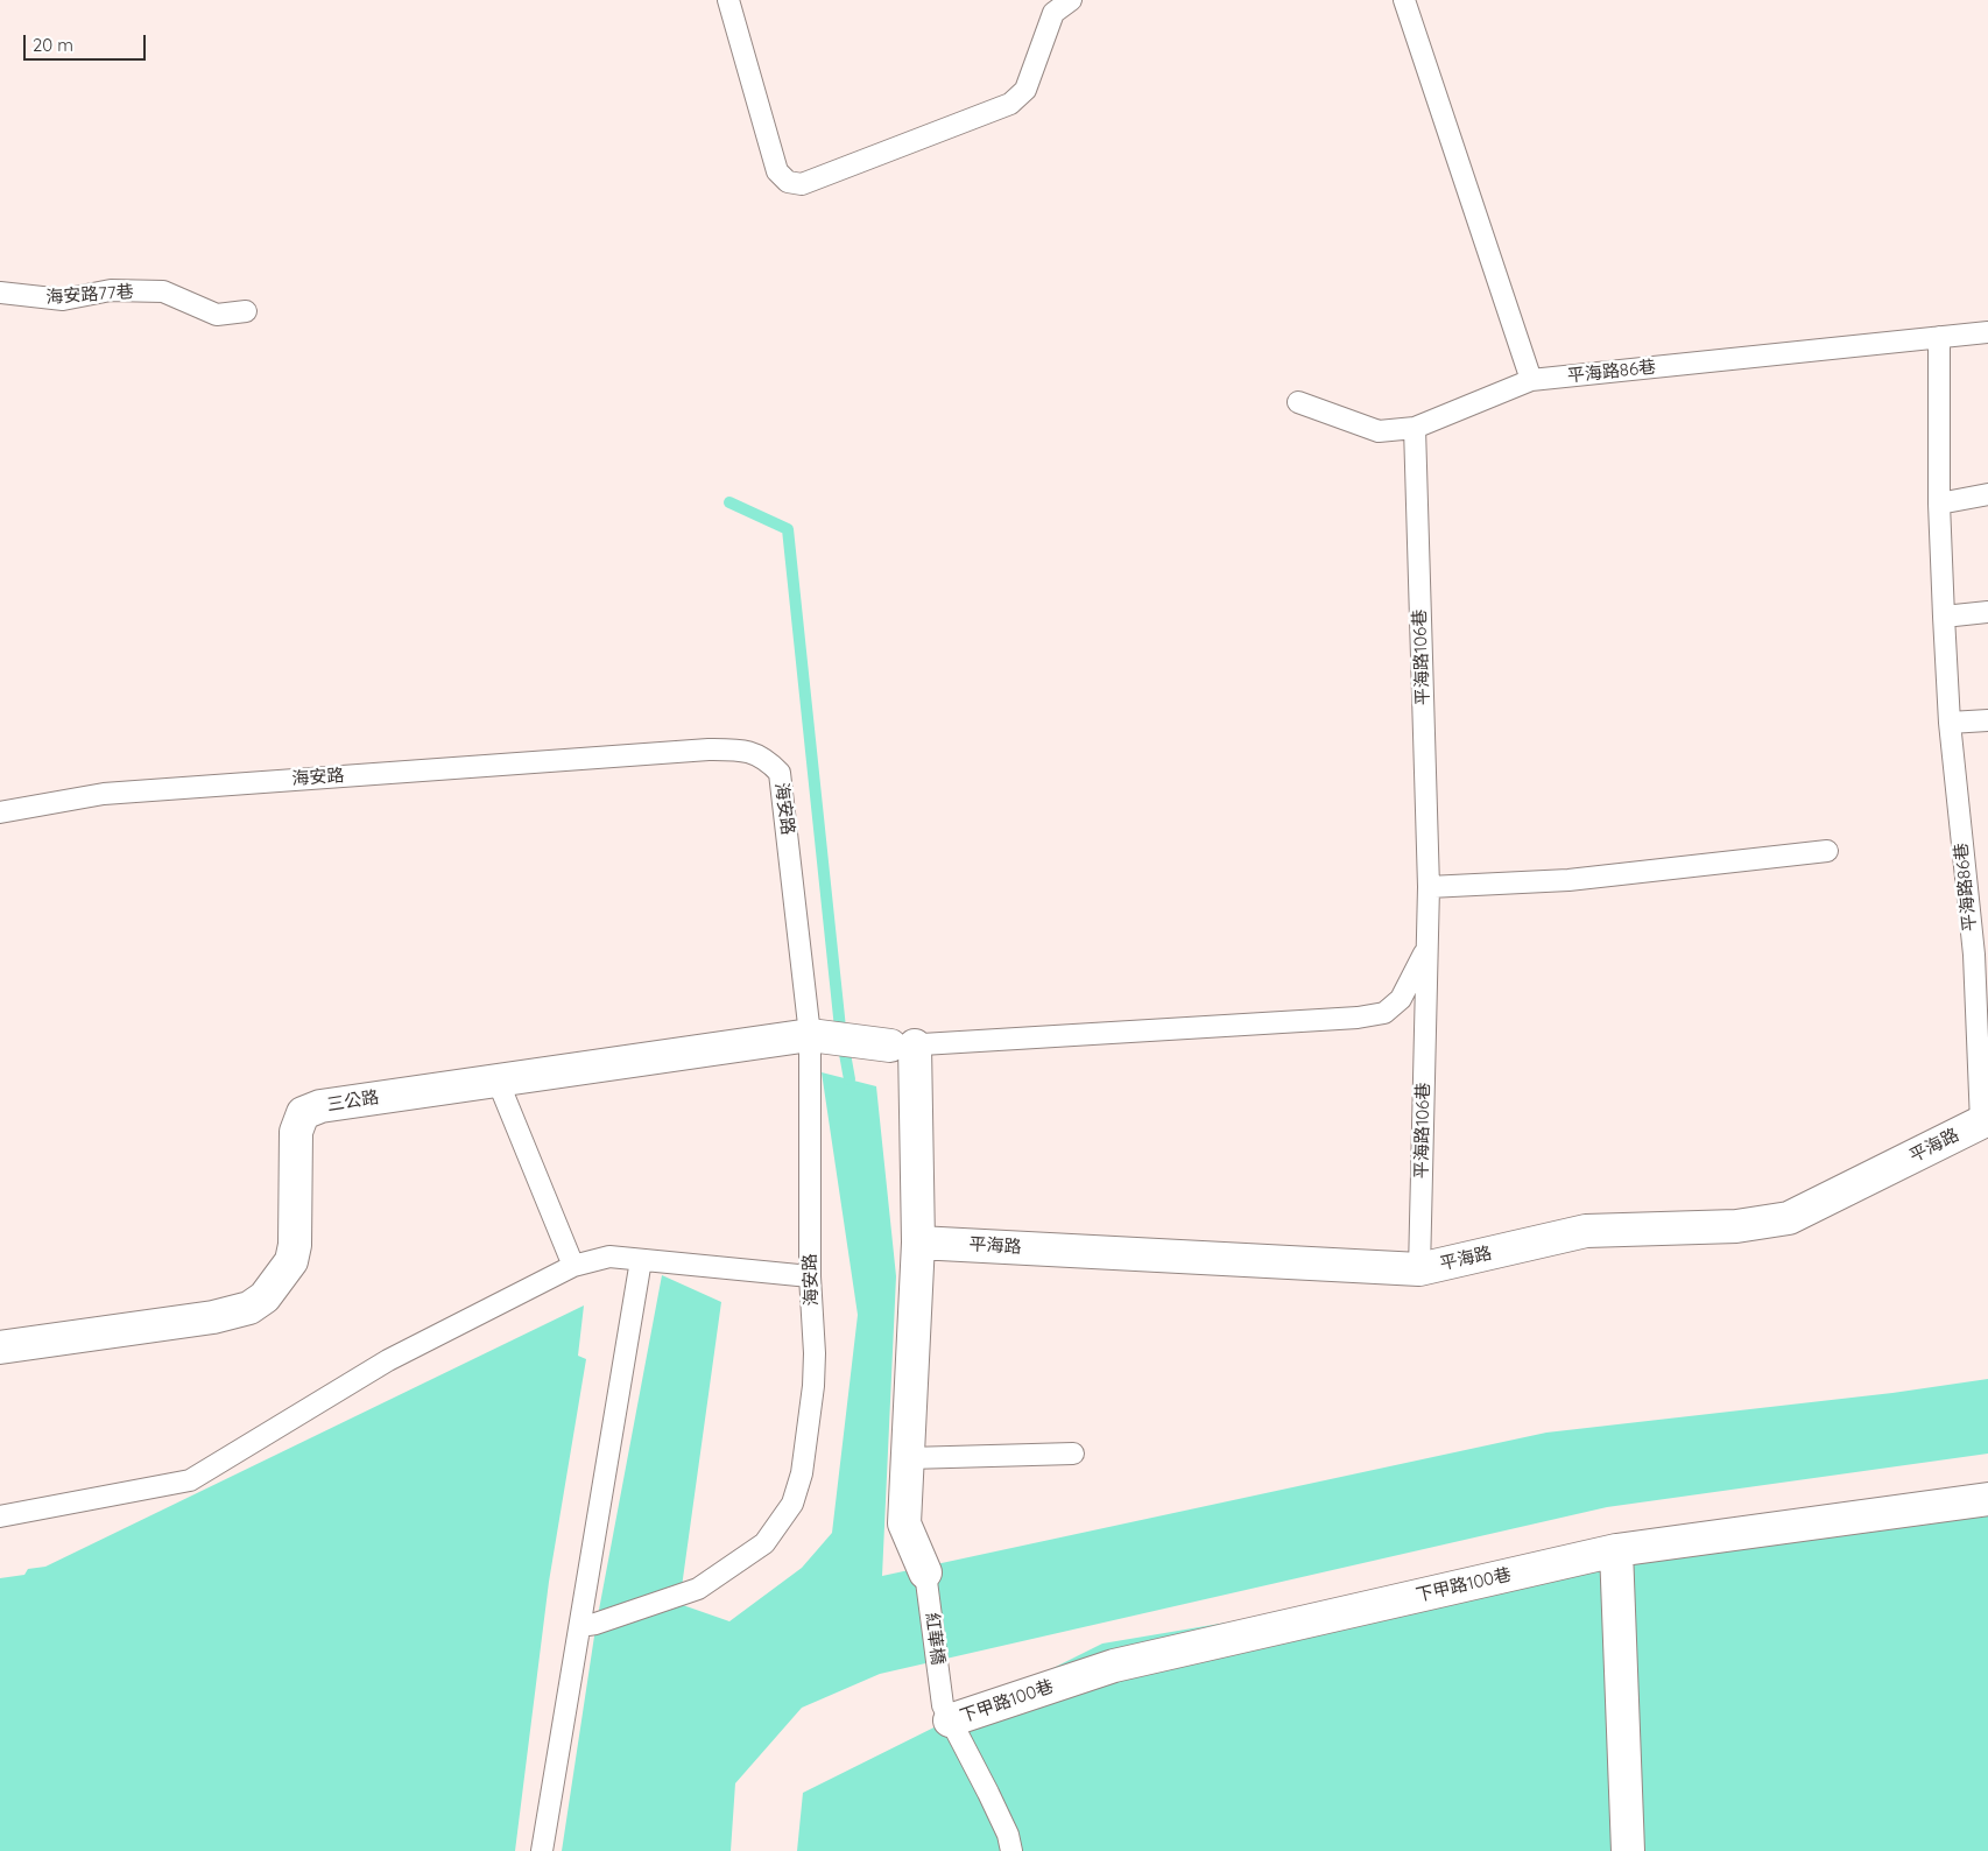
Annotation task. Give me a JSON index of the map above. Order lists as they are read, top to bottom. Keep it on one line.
{"streets":{"street":["三公路","平海路","下甲路100巷"],"lane":["海安路77巷","平海路86巷","平海路106巷","海安路","紅華橋"]},"crossings":[["平海路86巷","平海路106巷"],["平海路86巷","平海路"],["平海路106巷","平海路"],["海安路","三公路"],["下甲路100巷","紅華橋"]],"scale_bar":"20 m"}
